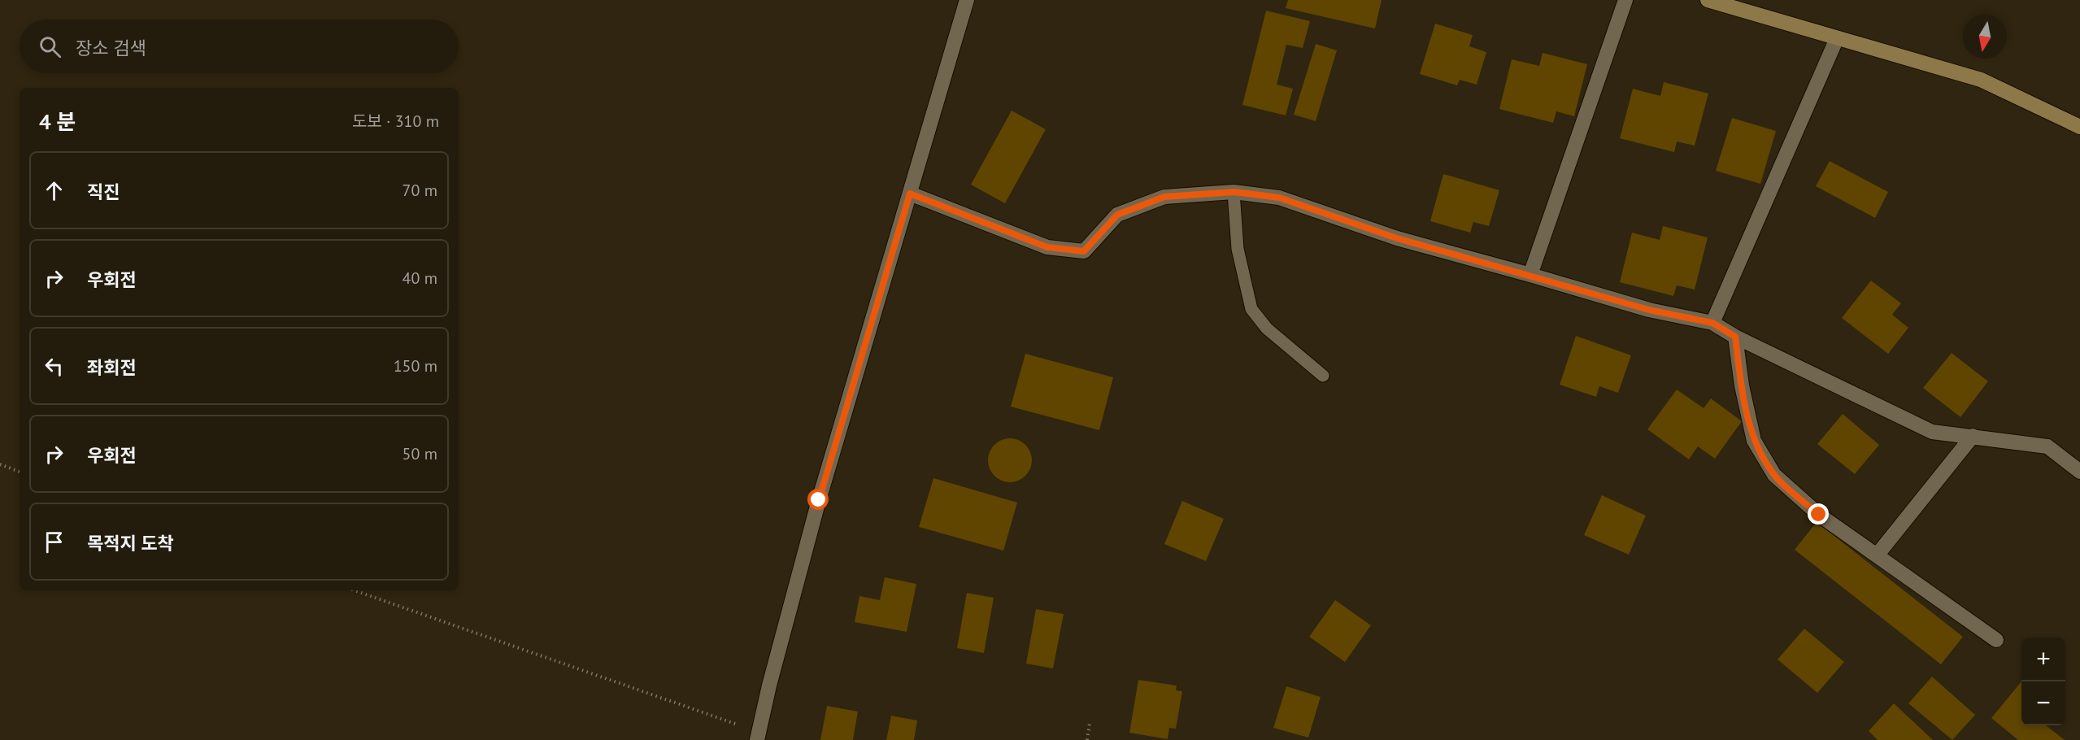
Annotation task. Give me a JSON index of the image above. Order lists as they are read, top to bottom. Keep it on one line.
{"north":"bottom","page":{"search":"장소 검색","heading":["4 분","도보 · 310 m"],"list":[["직진","70 m"],["우회전","40 m"],["좌회전","150 m"],["우회전","50 m"],"목적지 도착"],"map_buttons":["+","−"]}}
